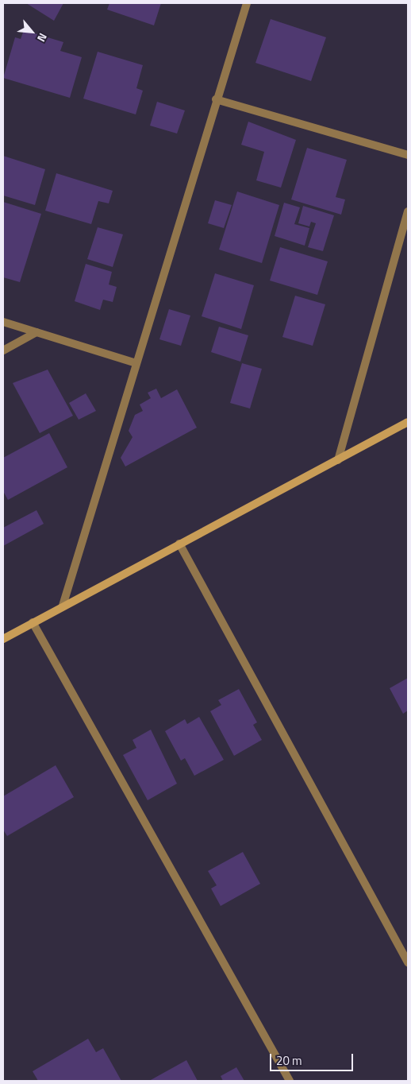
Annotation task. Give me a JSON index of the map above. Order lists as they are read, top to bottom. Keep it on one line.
{"scale_bar":"20 m","north":"bottom right"}
